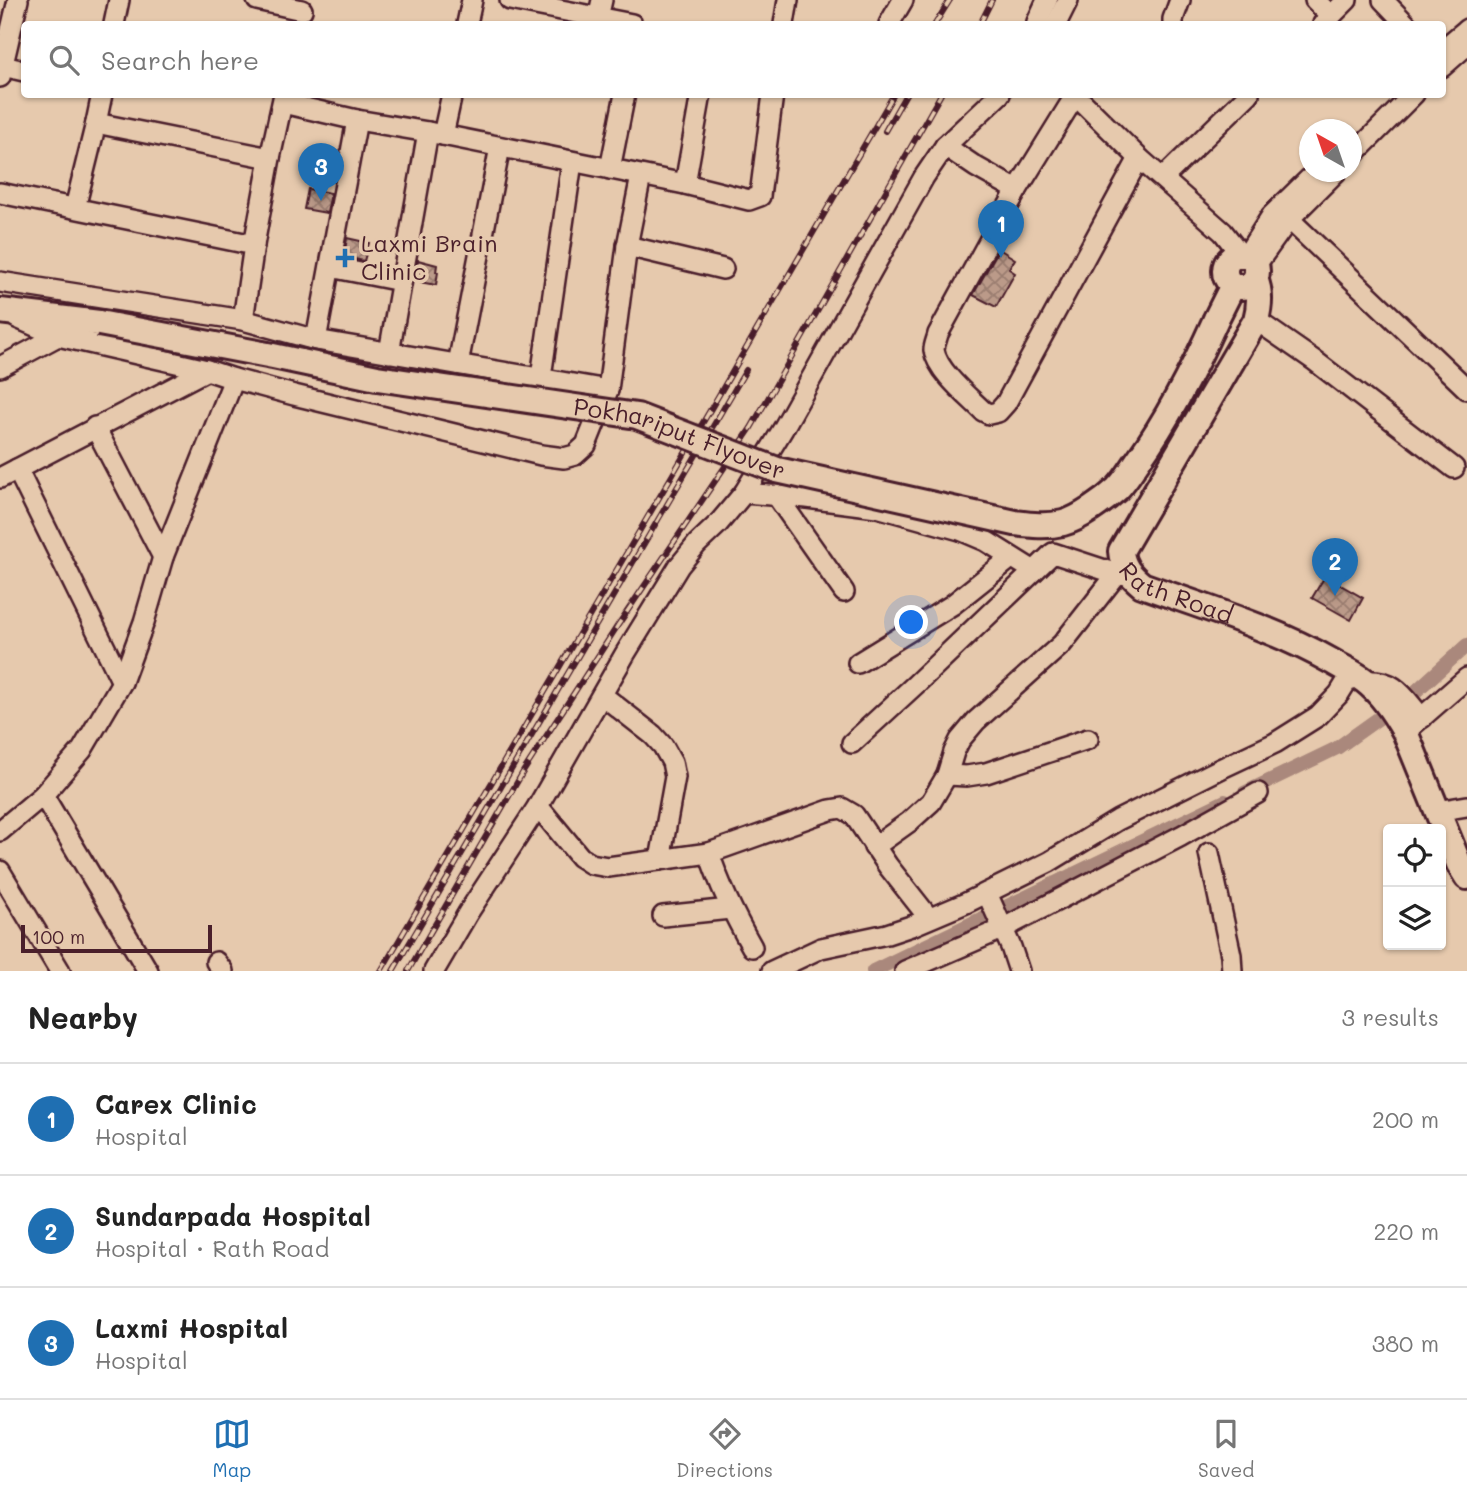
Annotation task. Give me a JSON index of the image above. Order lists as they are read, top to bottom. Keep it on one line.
{"streets":{"main road":["Pokhariput Flyover","Rath Road"]},"crossings":[["Pokhariput Flyover","Rath Road"]],"places":{"health":["Laxmi Brain Clinic"]},"scale_bar":"100 m","north":"top left","page":{"search":"Search here","pins":["3","1","2"],"scale":"100 m","heading":["Nearby","3 results"],"list":[{"mark":"1","name":"Carex Clinic","note":"Hospital","value":"200 m"},{"mark":"2","name":"Sundarpada Hospital","note":"Hospital · Rath Road","value":"220 m"},{"mark":"3","name":"Laxmi Hospital","note":"Hospital","value":"380 m"}],"nav":["Map","Directions","Saved"]}}
